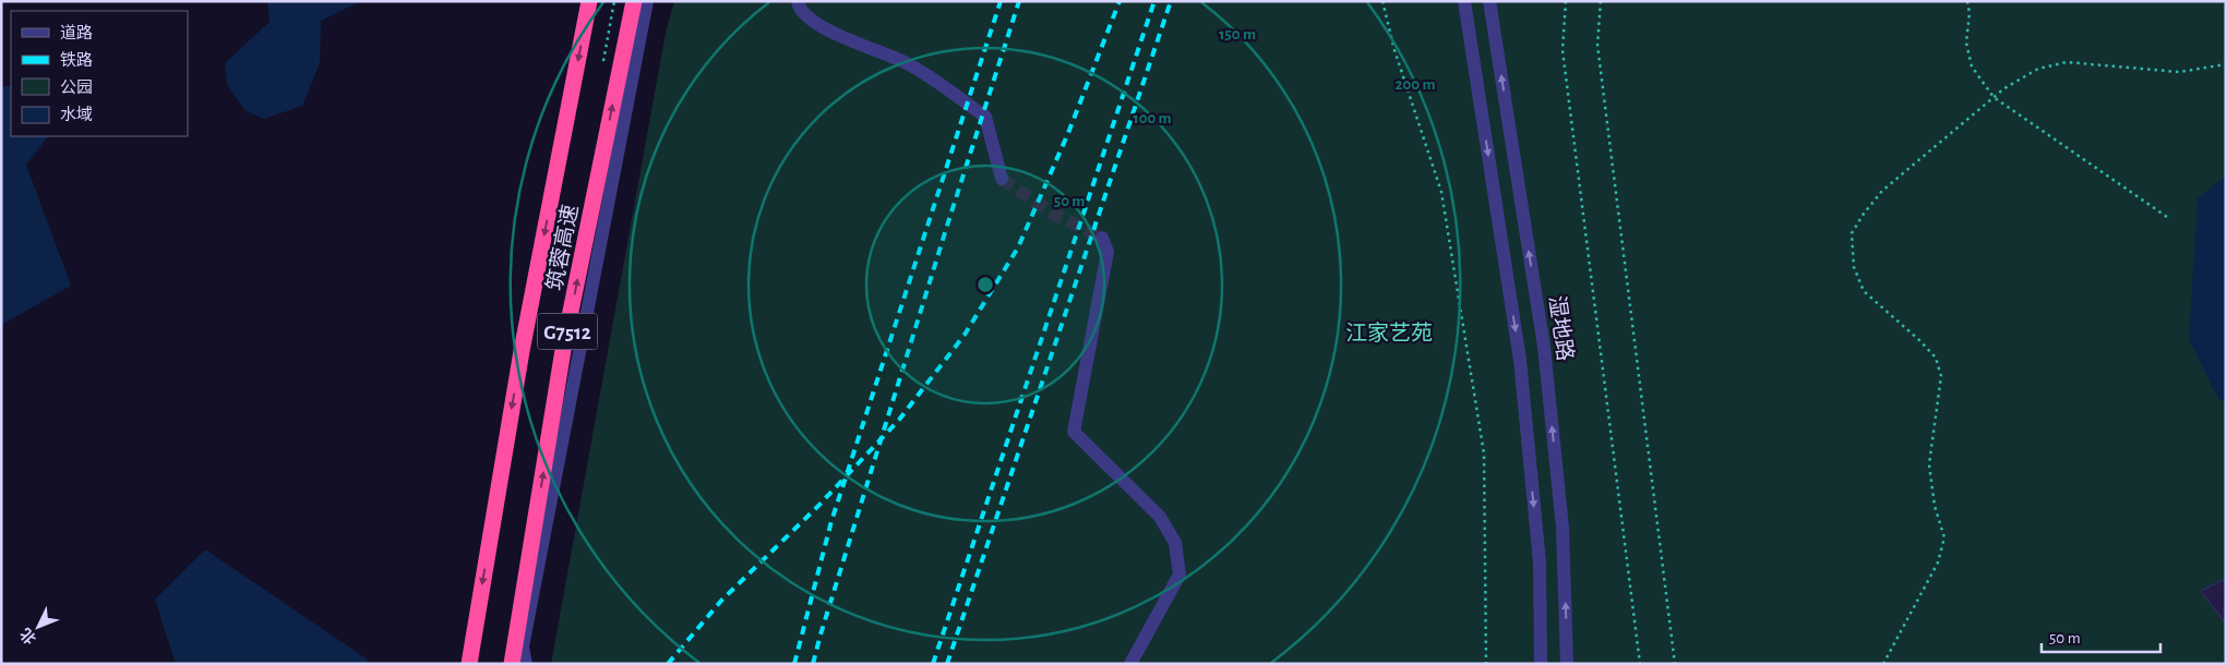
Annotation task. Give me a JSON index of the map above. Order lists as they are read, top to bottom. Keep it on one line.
{"streets":{"highway":["筑蓉高速","G7512"],"street":["湿地路"]},"parks":["江家艺苑"],"legend":["道路","铁路","公园","水域"],"scale_bar":"50 m","north":"bottom left","rings":["150 m","200 m","100 m","50 m"]}
